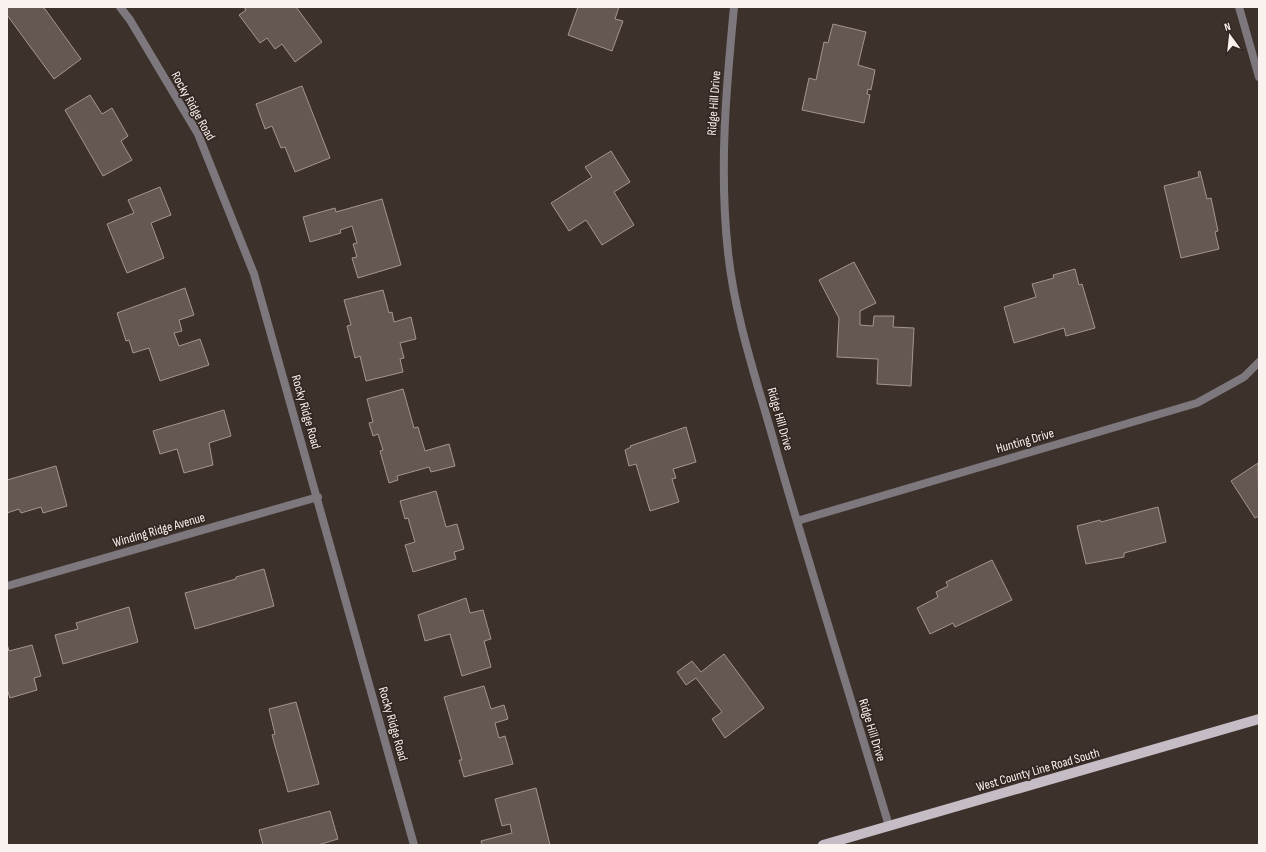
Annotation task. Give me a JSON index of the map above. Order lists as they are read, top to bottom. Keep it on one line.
{"streets":{"main road":["West County Line Road South"],"street":["Ridge Hill Drive","Rocky Ridge Road","Hunting Drive","Winding Ridge Avenue"]},"crossings":[["Ridge Hill Drive","Hunting Drive"],["Ridge Hill Drive","West County Line Road South"],["Rocky Ridge Road","Winding Ridge Avenue"]],"north":"top"}
